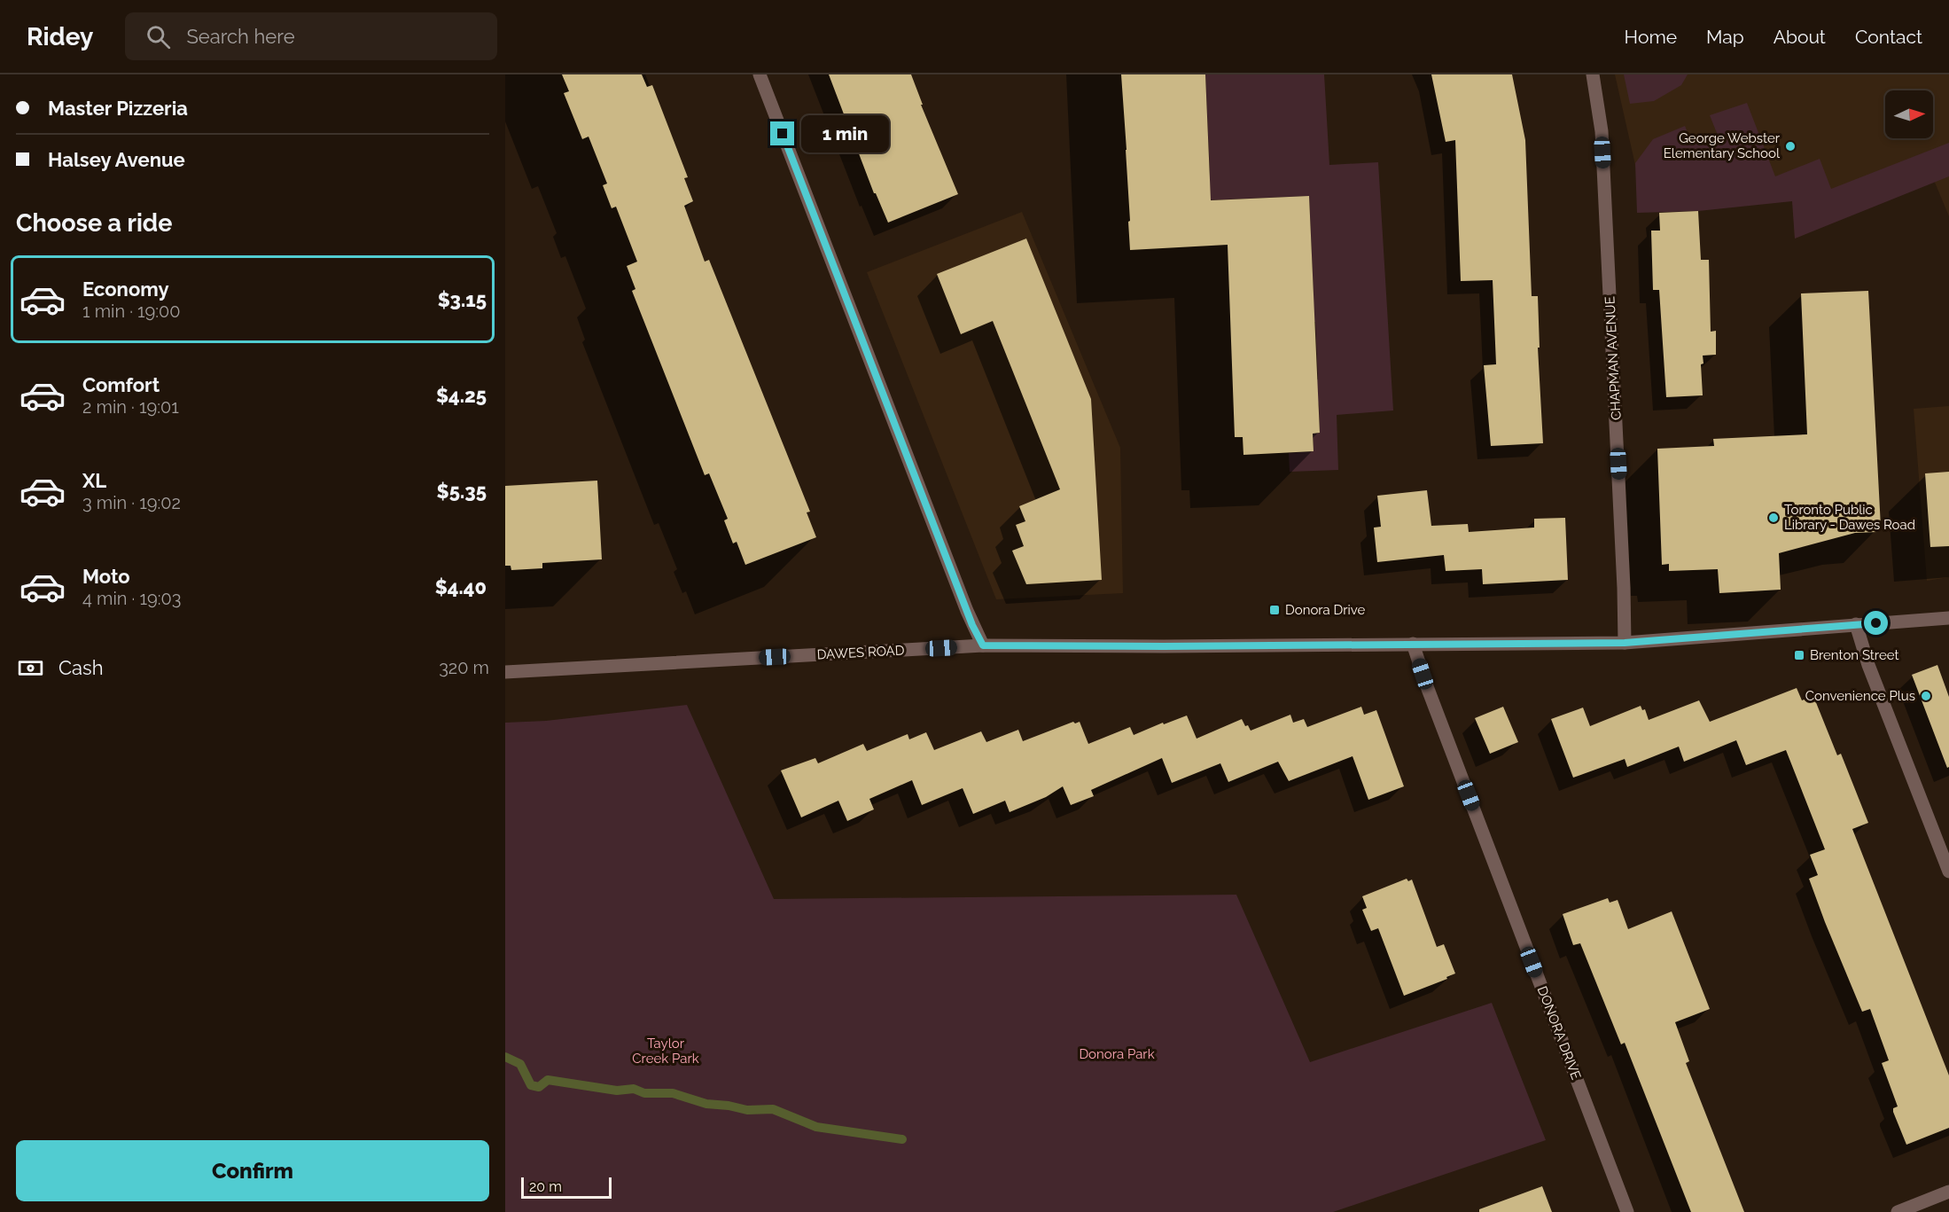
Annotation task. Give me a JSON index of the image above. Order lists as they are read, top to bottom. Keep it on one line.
{"streets":{"street":["CHAPMAN AVENUE","DAWES ROAD","DONORA DRIVE"]},"crossings":[["CHAPMAN AVENUE","DAWES ROAD"],["DAWES ROAD","DONORA DRIVE"]],"parks":["Taylor Creek Park","Donora Park"],"places":{"other":["George Webster Elementary School","Toronto Public Library - Dawes Road","Convenience Plus"],"transit":["Donora Drive","Brenton Street"]},"scale_bar":"20 m","north":"right","page":{"header":"Ridey","search":"Search here","nav":["Home","Map","About","Contact"],"banner":["Master Pizzeria","Halsey Avenue"],"bubble":"1 min","heading":"Choose a ride","list":[{"name":"Economy","note":"1 min · 19:00","value":"$3.15"},{"name":"Comfort","note":"2 min · 19:01","value":"$4.25"},{"name":"XL","note":"3 min · 19:02","value":"$5.35"},{"name":"Moto","note":"4 min · 19:03","value":"$4.40"}],"pay":["Cash","320 m"],"buttons":"Confirm","scale":"20 m"}}
